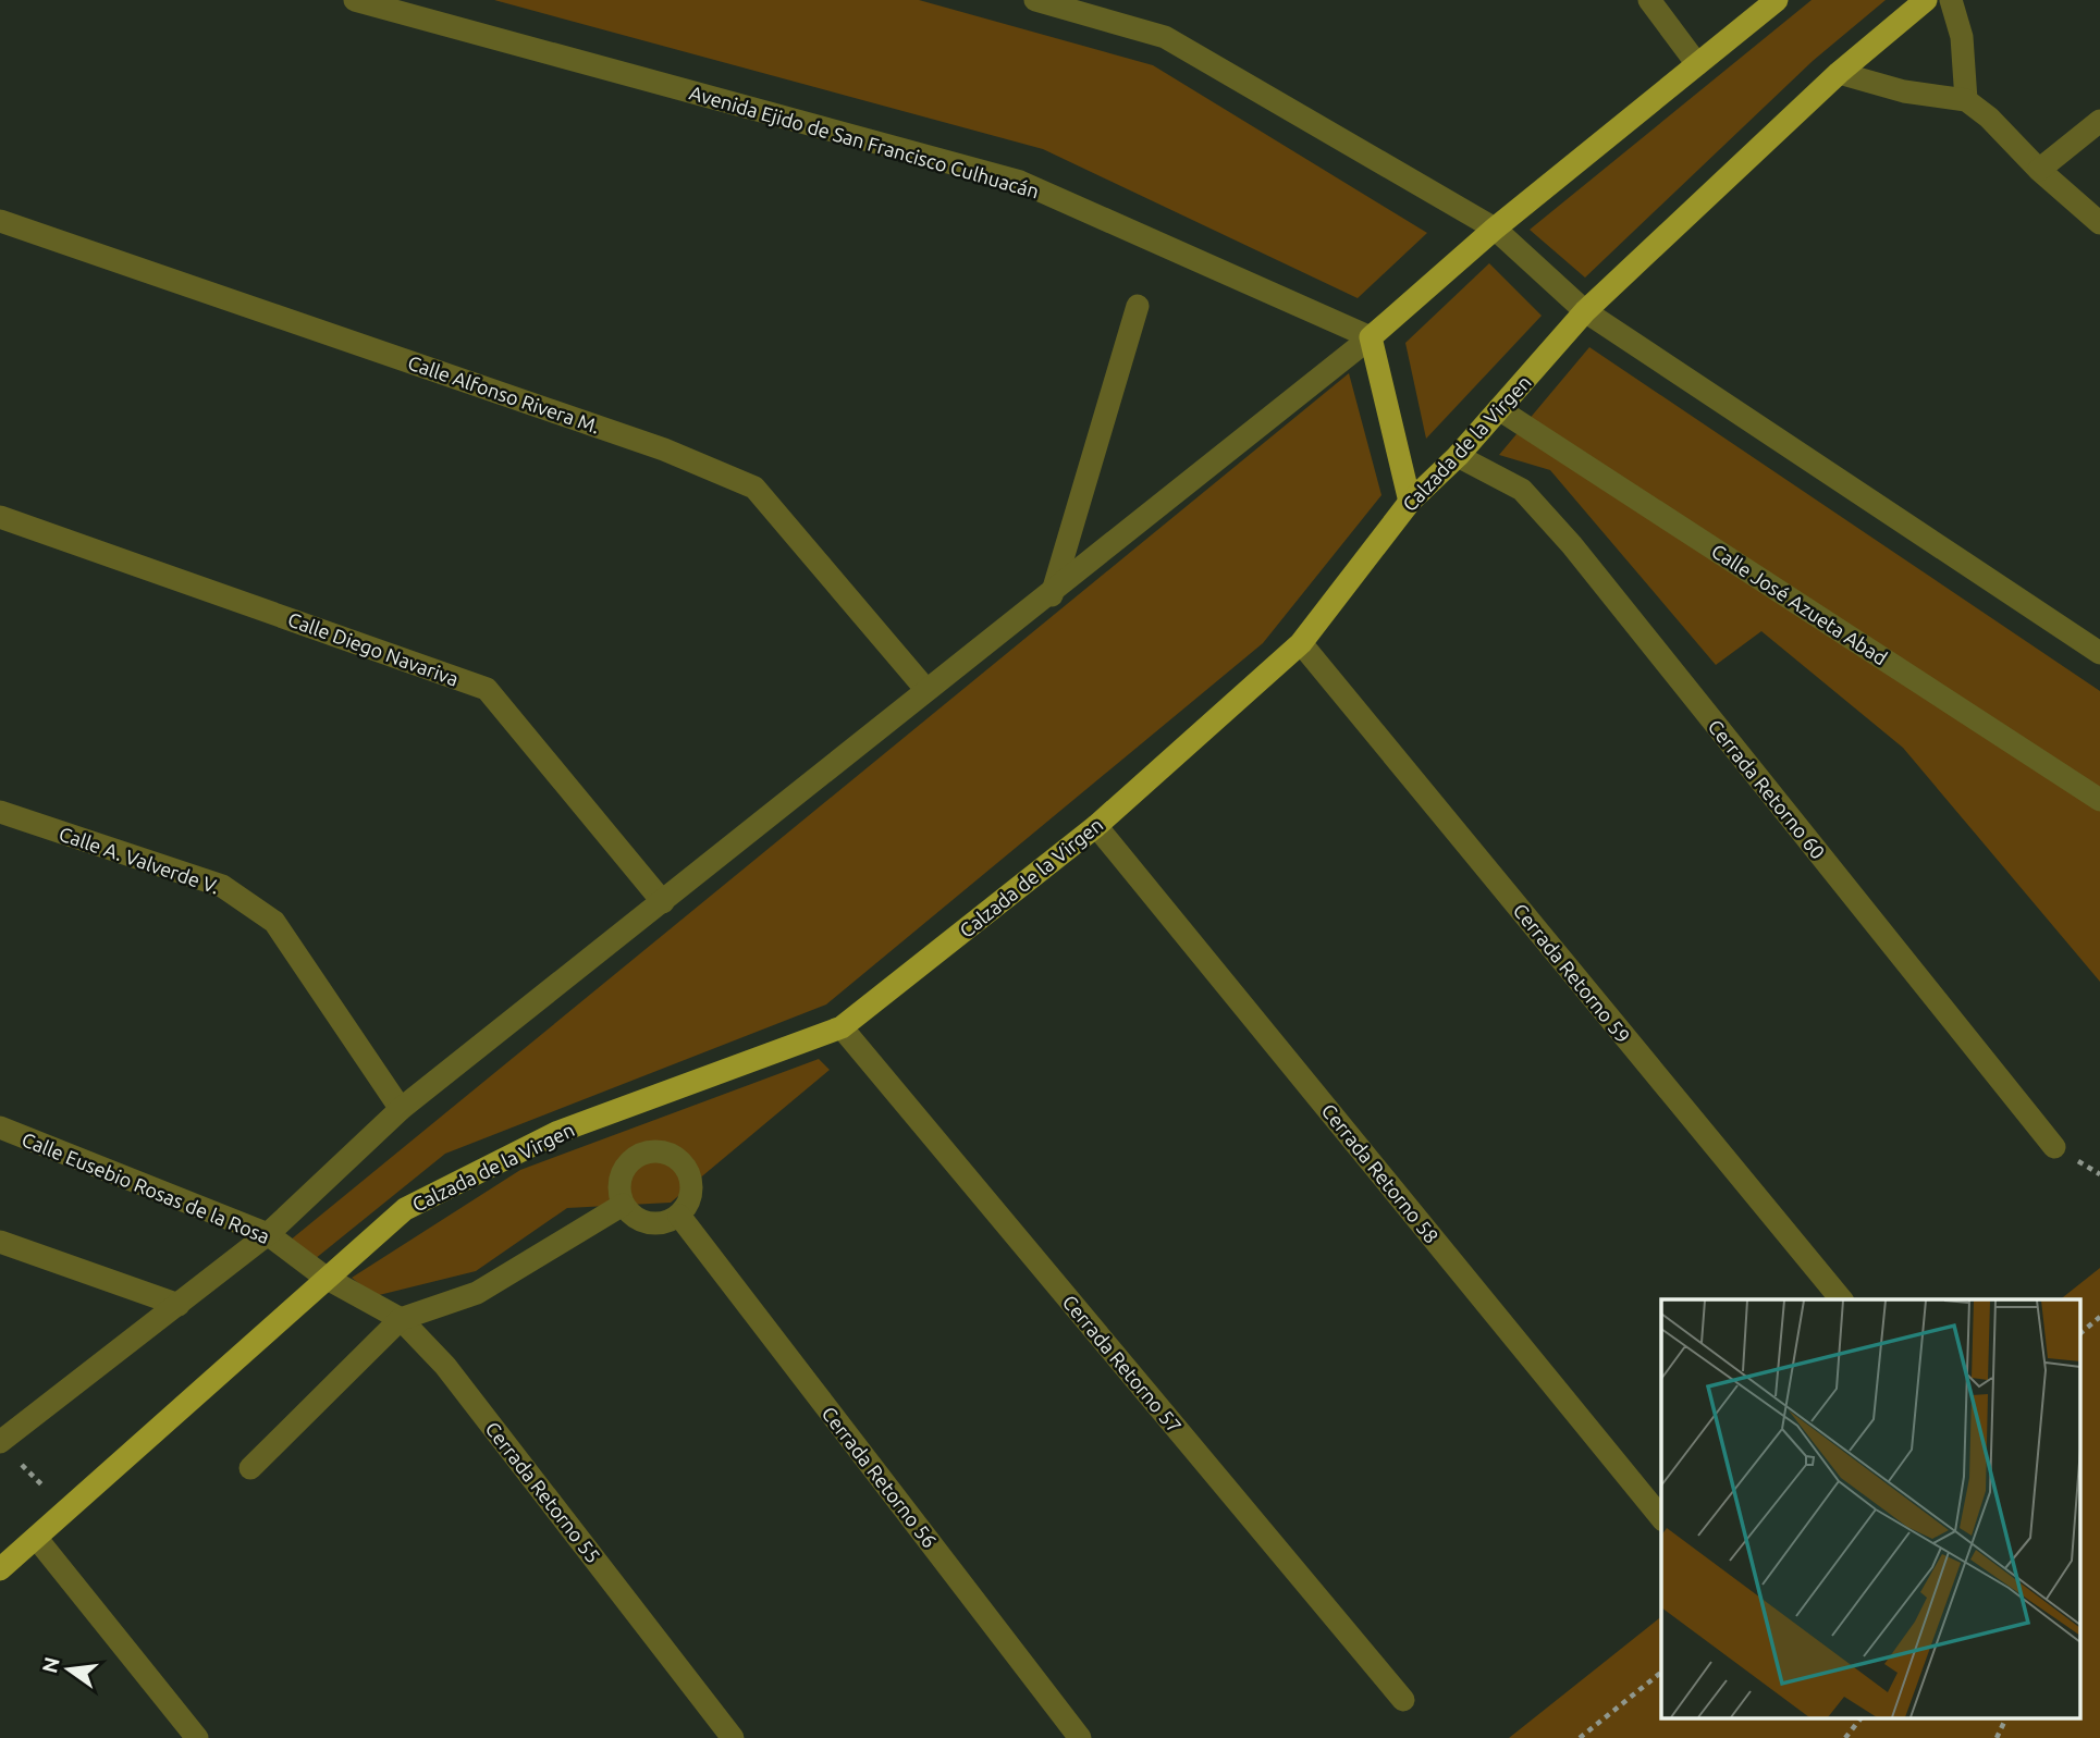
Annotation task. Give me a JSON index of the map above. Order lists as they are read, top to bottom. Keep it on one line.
{"streets":{"main road":["Calzada de la Virgen"],"street":["Avenida Ejido de San Francisco Culhuacán","Calle Alfonso Rivera M.","Calle José Azueta Abad","Calle Diego Navariva","Cerrada Retorno 60","Calle A. Valverde V.","Cerrada Retorno 59","Cerrada Retorno 58","Calle Eusebio Rosas de la Rosa","Cerrada Retorno 57","Cerrada Retorno 56","Cerrada Retorno 55"]},"crossings":[["Calzada de la Virgen","Calle José Azueta Abad"],["Calzada de la Virgen","Cerrada Retorno 60"],["Calzada de la Virgen","Cerrada Retorno 59"],["Calzada de la Virgen","Cerrada Retorno 58"],["Calzada de la Virgen","Calle Eusebio Rosas de la Rosa"],["Calzada de la Virgen","Cerrada Retorno 57"],["Calzada de la Virgen","Cerrada Retorno 55"],["Calle Eusebio Rosas de la Rosa","Cerrada Retorno 55"]],"north":"left"}
